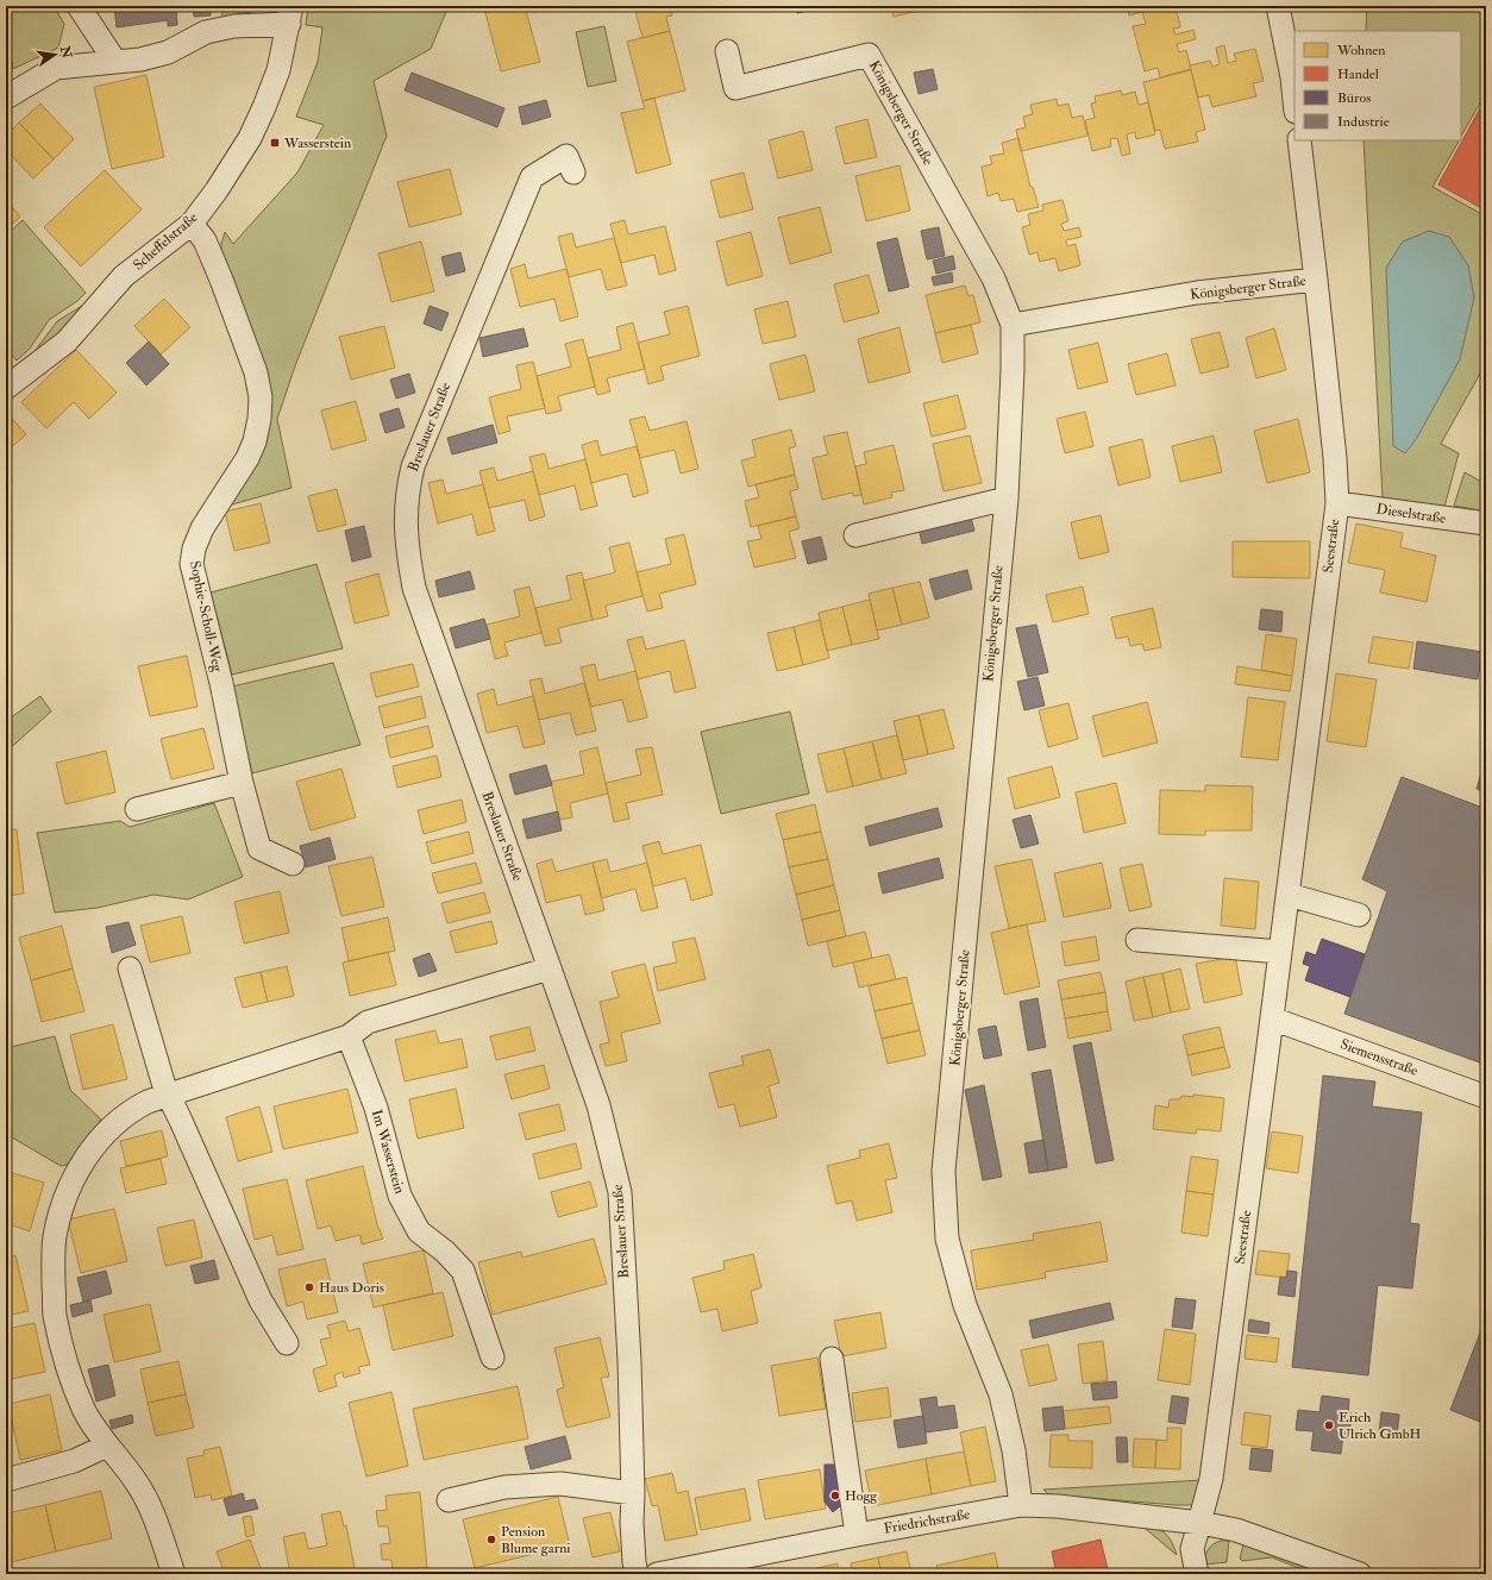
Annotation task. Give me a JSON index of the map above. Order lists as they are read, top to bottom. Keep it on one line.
{"streets":{"street":["Königsberger Straße","Scheffelstraße","Breslauer Straße","Dieselstraße","Seestraße","Sophie-Scholl-Weg","Siemensstraße","Im Wasserstein","Friedrichstraße"]},"crossings":[["Königsberger Straße","Seestraße"],["Königsberger Straße","Friedrichstraße"],["Scheffelstraße","Sophie-Scholl-Weg"],["Dieselstraße","Seestraße"],["Seestraße","Siemensstraße"],["Seestraße","Friedrichstraße"]],"places":{"transit":["Wasserstein"],"other":["Haus Doris","Erich Ulrich GmbH","Hogg","Pension Blume garni"]},"legend":["Wohnen","Handel","Büros","Industrie"],"north":"right"}
